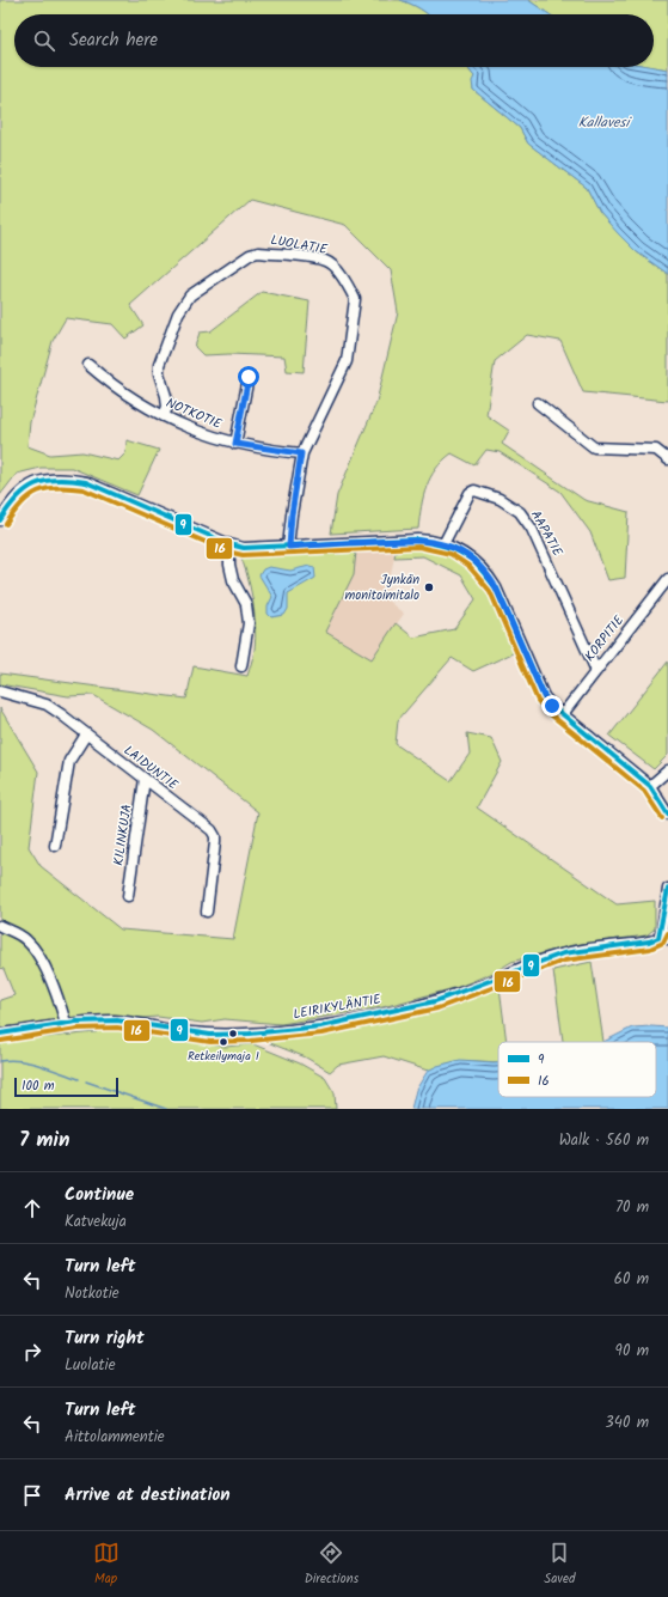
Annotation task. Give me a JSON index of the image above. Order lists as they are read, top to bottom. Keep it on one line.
{"streets":{"street":["LUOLATIE","NOTKOTIE","AAPATIE","KORPITIE","LAIDUNTIE","KILINKUJA","LEIRIKYLÄNTIE"]},"crossings":[["LUOLATIE","NOTKOTIE"],["AAPATIE","KORPITIE"],["LAIDUNTIE","KILINKUJA"]],"water":["Kallavesi"],"places":["Jynkän monitoimitalo","Retkeilymaja I"],"lines":["transit line 9","transit line 16"],"legend":["9","16"],"scale_bar":"100 m","page":{"search":"Search here","scale":"100 m","heading":["7 min","Walk · 560 m"],"list":[["Continue","Katvekuja","70 m"],["Turn left","Notkotie","60 m"],["Turn right","Luolatie","90 m"],["Turn left","Aittolammentie","340 m"],"Arrive at destination"],"nav":["Map","Directions","Saved"]}}
